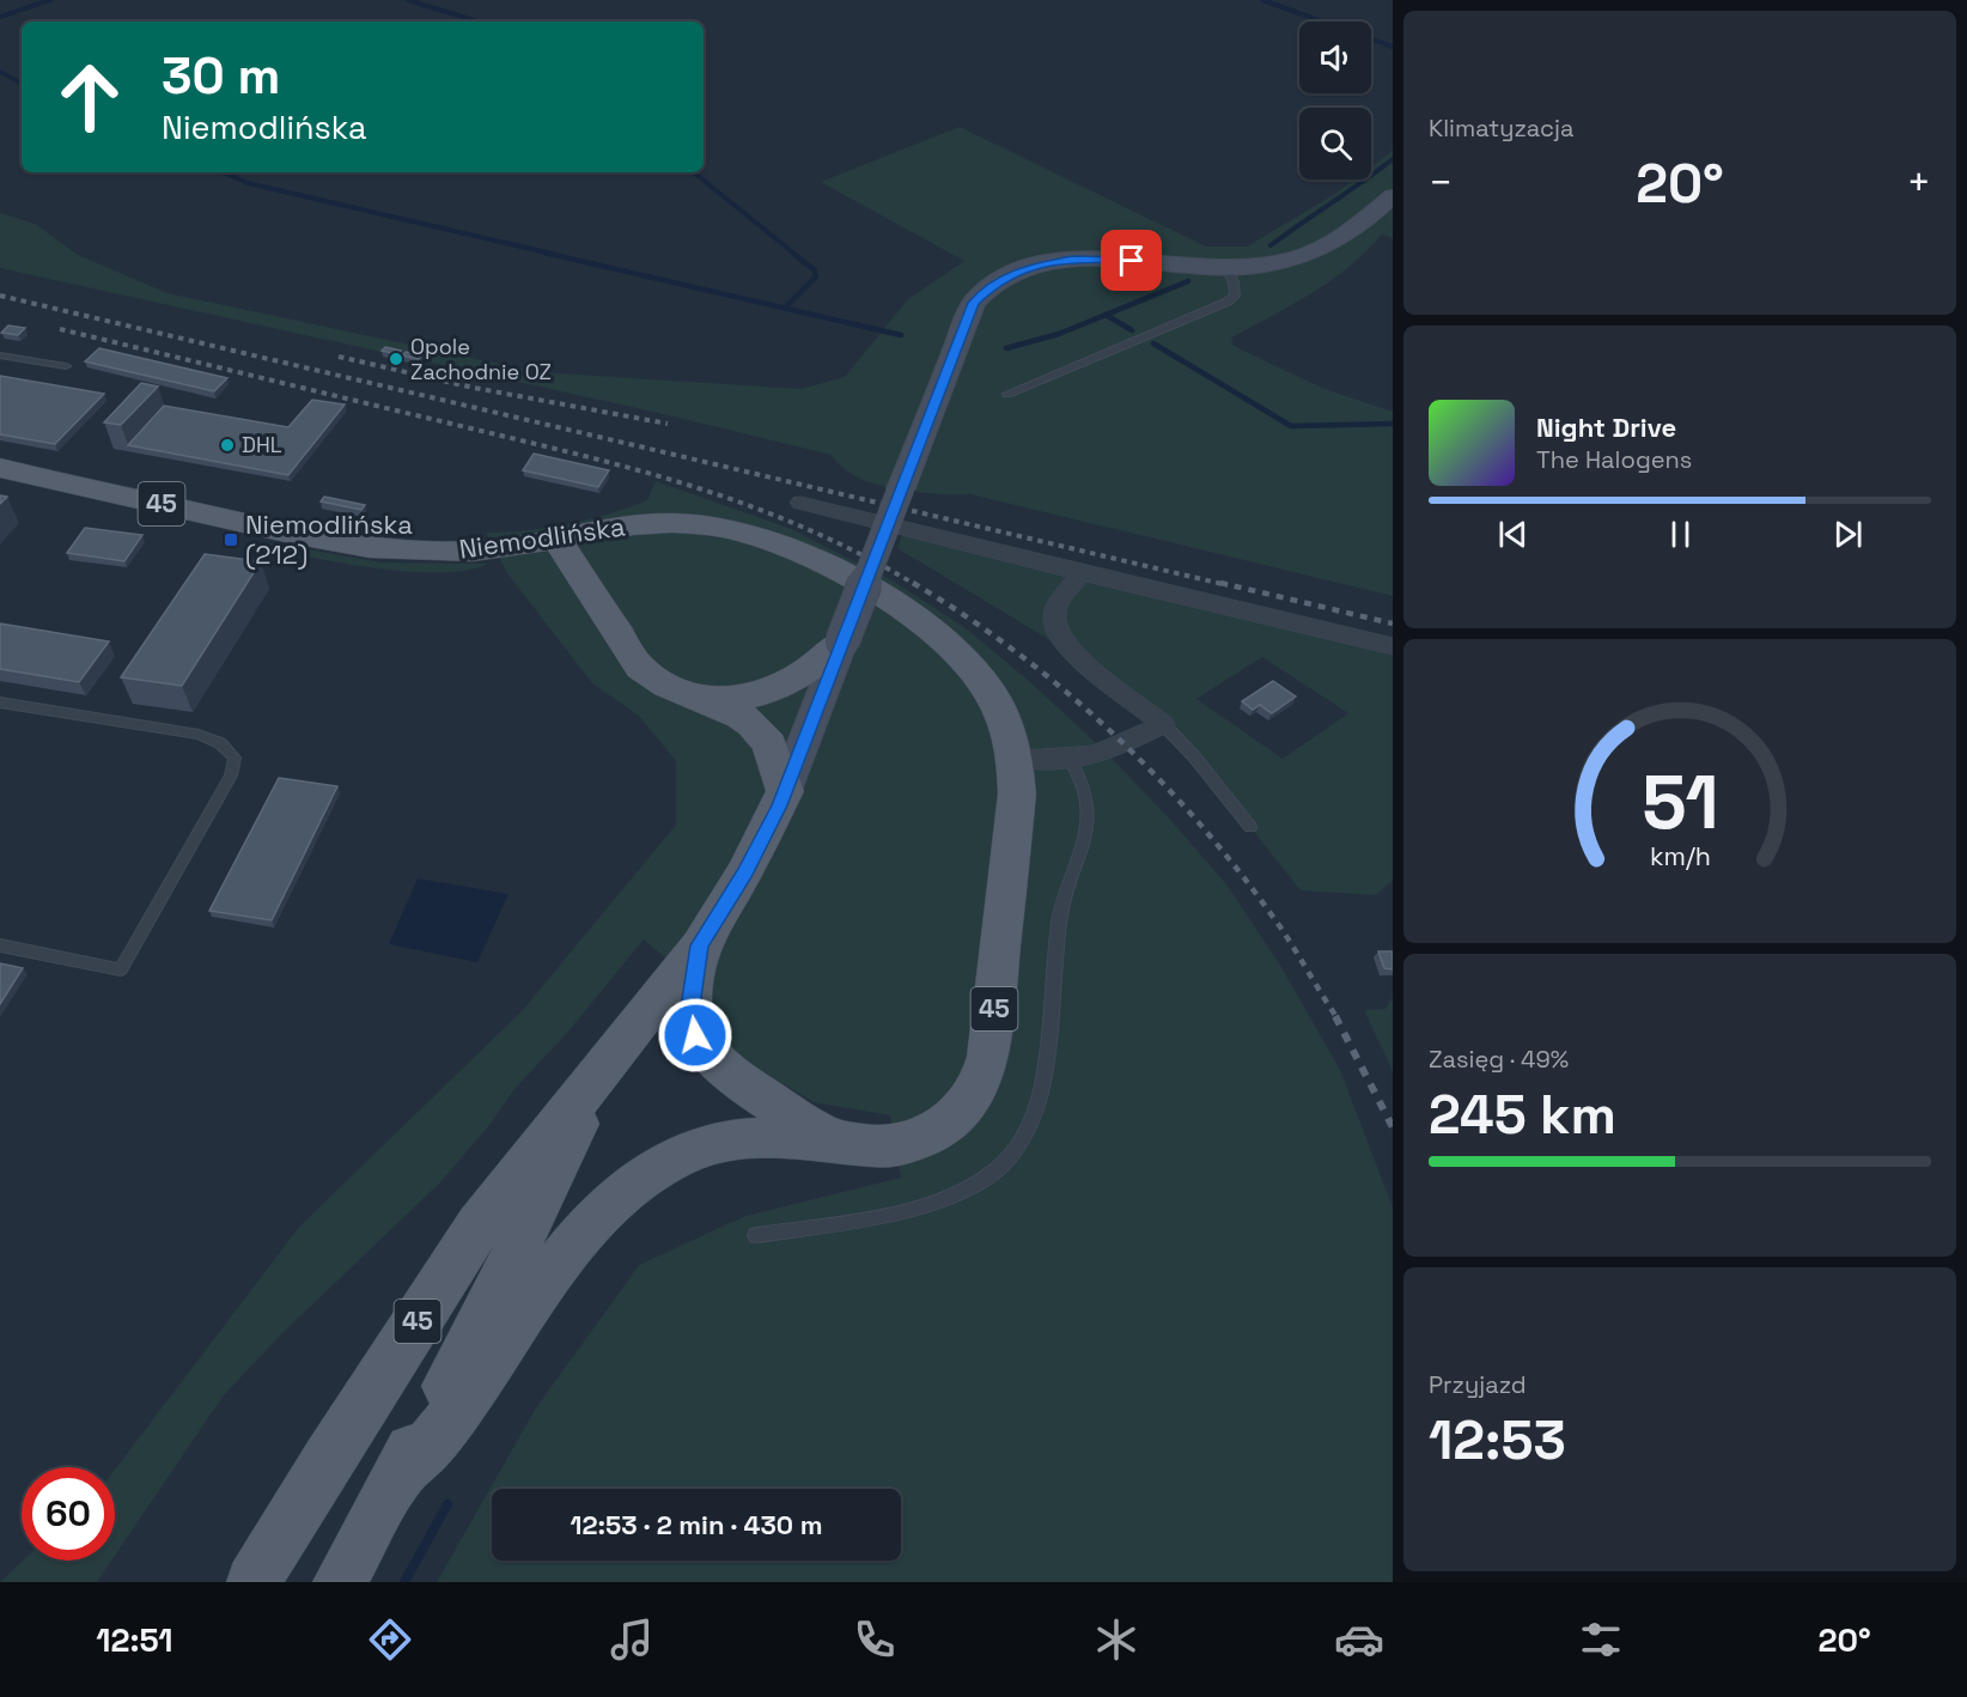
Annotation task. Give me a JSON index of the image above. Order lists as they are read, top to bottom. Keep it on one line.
{"streets":{"main road":["45","Niemodlińska"]},"crossings":[["45","Niemodlińska"]],"places":{"other":["Opole Zachodnie OZ","DHL"],"transit":["Niemodlińska (212)"]},"page":{"tile":["Klimatyzacja",["Zasięg · 49%","245 km"],["Przyjazd","12:53"]],"turn":["30 m","Niemodlińska"],"heat":["−","20°","+"],"song":["Night Drive","The Halogens"],"limit":"60","trip":"12:53 · 2 min · 430 m","tabs":["12:51","20°"],"gauge":["51","km/h"]}}
